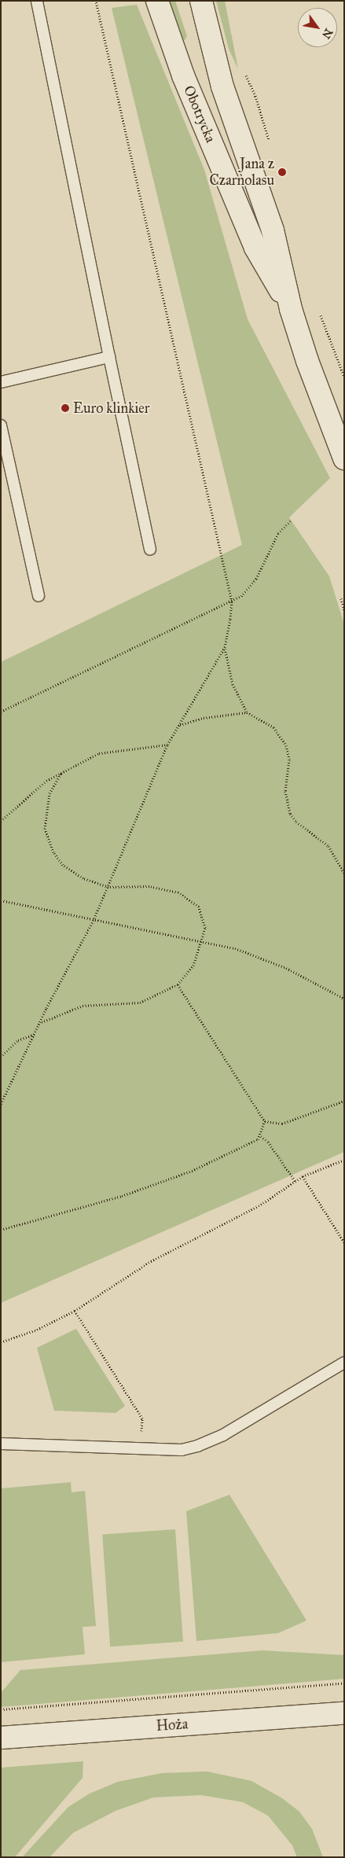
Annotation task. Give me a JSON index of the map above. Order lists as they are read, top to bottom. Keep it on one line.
{"streets":{"street":["Obotrycka","Hoża"]},"places":["Jana z Czarnolasu","Euro klinkier"],"north":"bottom right"}
